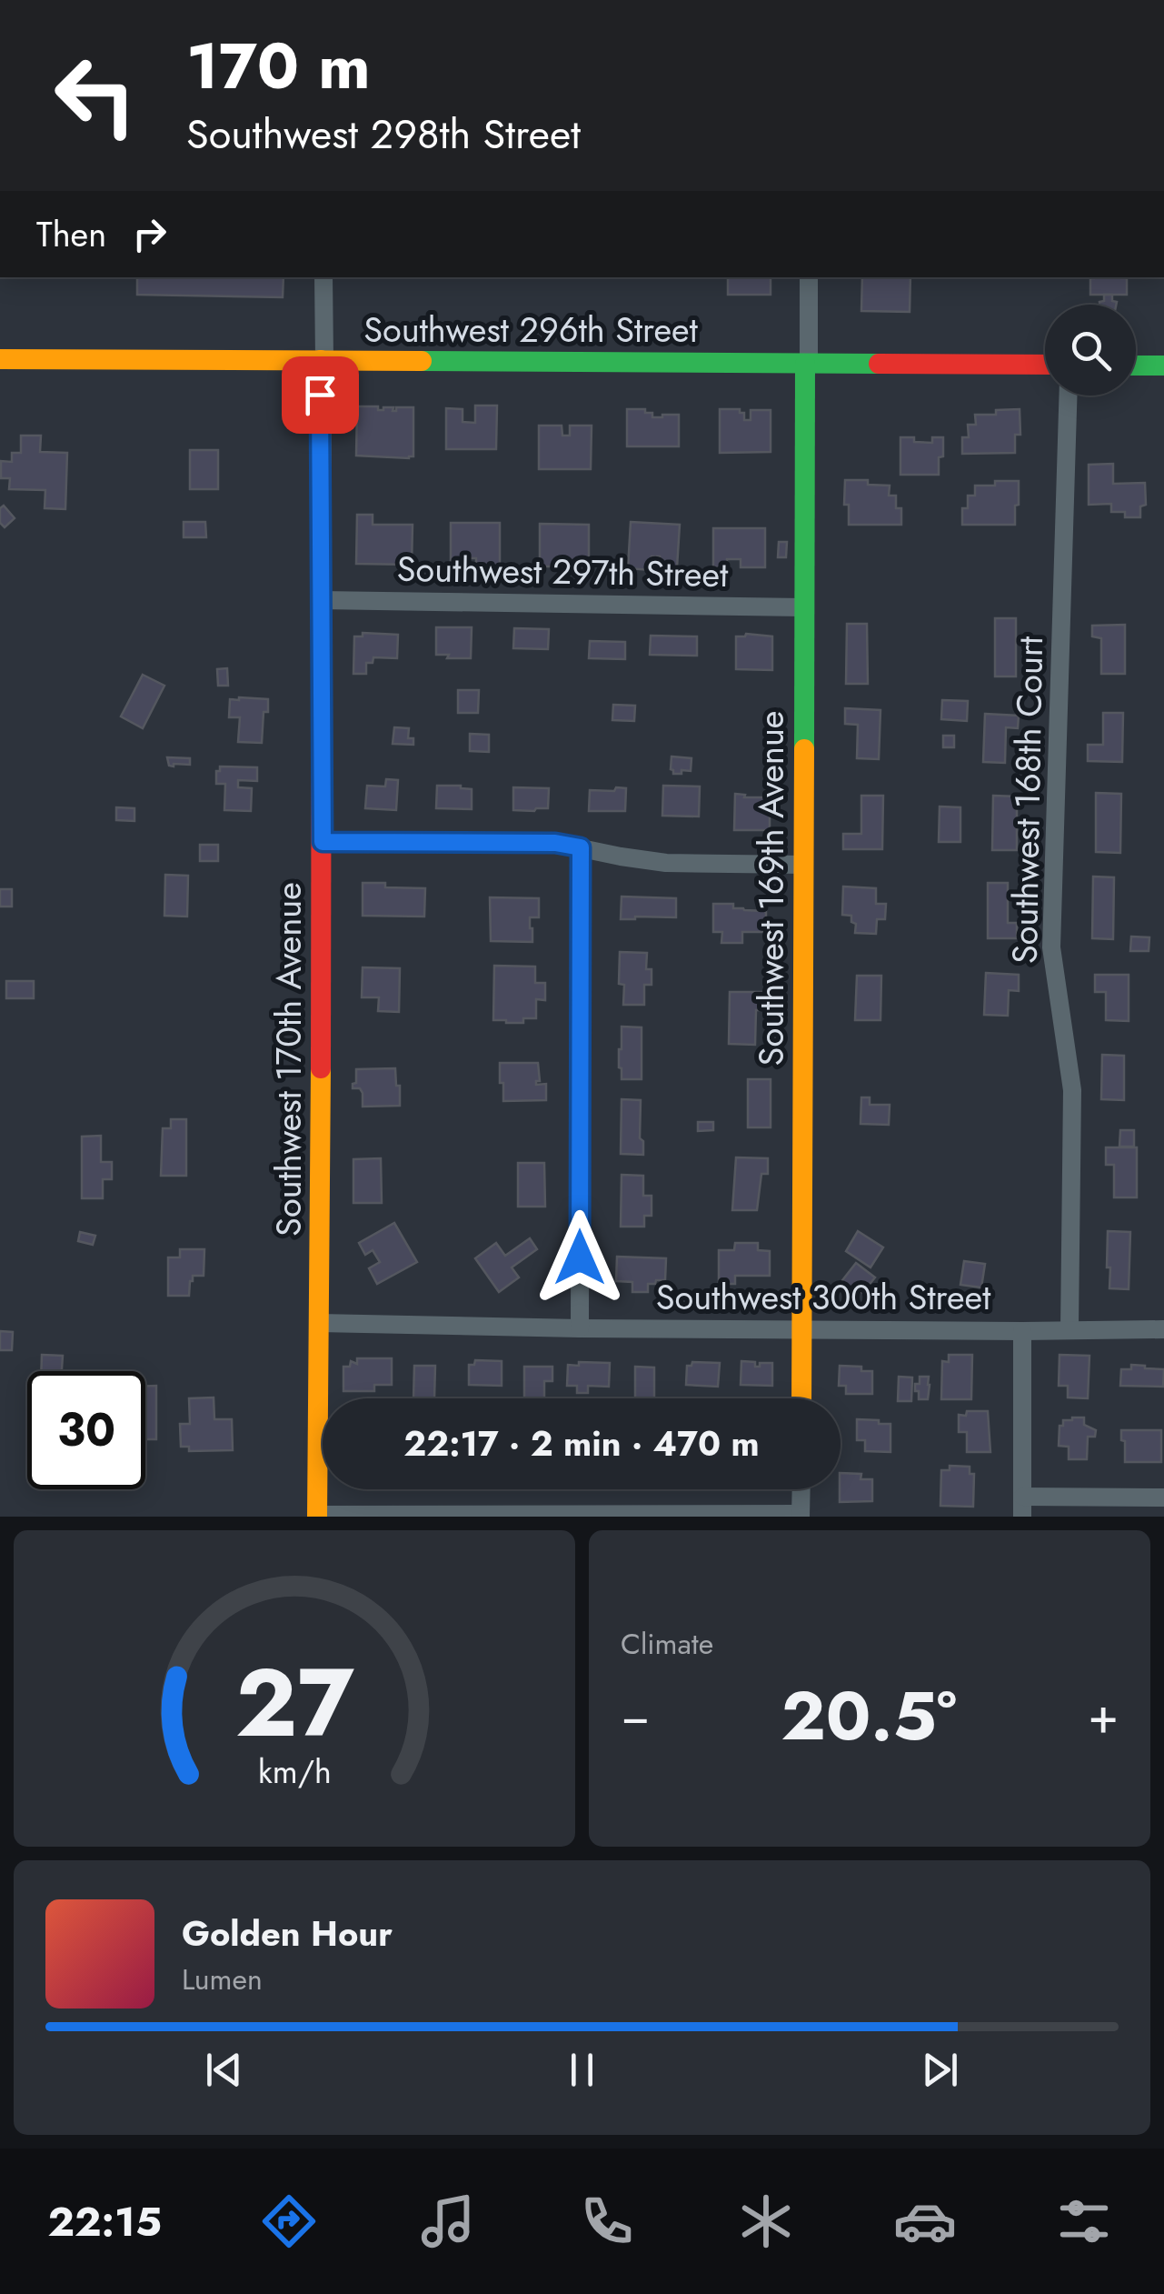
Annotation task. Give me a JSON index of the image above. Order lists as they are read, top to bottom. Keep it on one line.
{"streets":{"street":["Southwest 296th Street","Southwest 297th Street","Southwest 168th Court","Southwest 169th Avenue","Southwest 170th Avenue","Southwest 300th Street"]},"crossings":[["Southwest 296th Street","Southwest 169th Avenue"],["Southwest 296th Street","Southwest 170th Avenue"],["Southwest 297th Street","Southwest 169th Avenue"],["Southwest 297th Street","Southwest 170th Avenue"],["Southwest 168th Court","Southwest 300th Street"],["Southwest 169th Avenue","Southwest 300th Street"],["Southwest 170th Avenue","Southwest 300th Street"]],"page":{"turn":["170 m","Southwest 298th Street"],"then":"Then","limit":"30","trip":"22:17 · 2 min · 470 m","tile":"Climate","heat":["−","20.5°","+"],"song":["Golden Hour","Lumen"],"tabs":"22:15","gauge":["27","km/h"]}}
